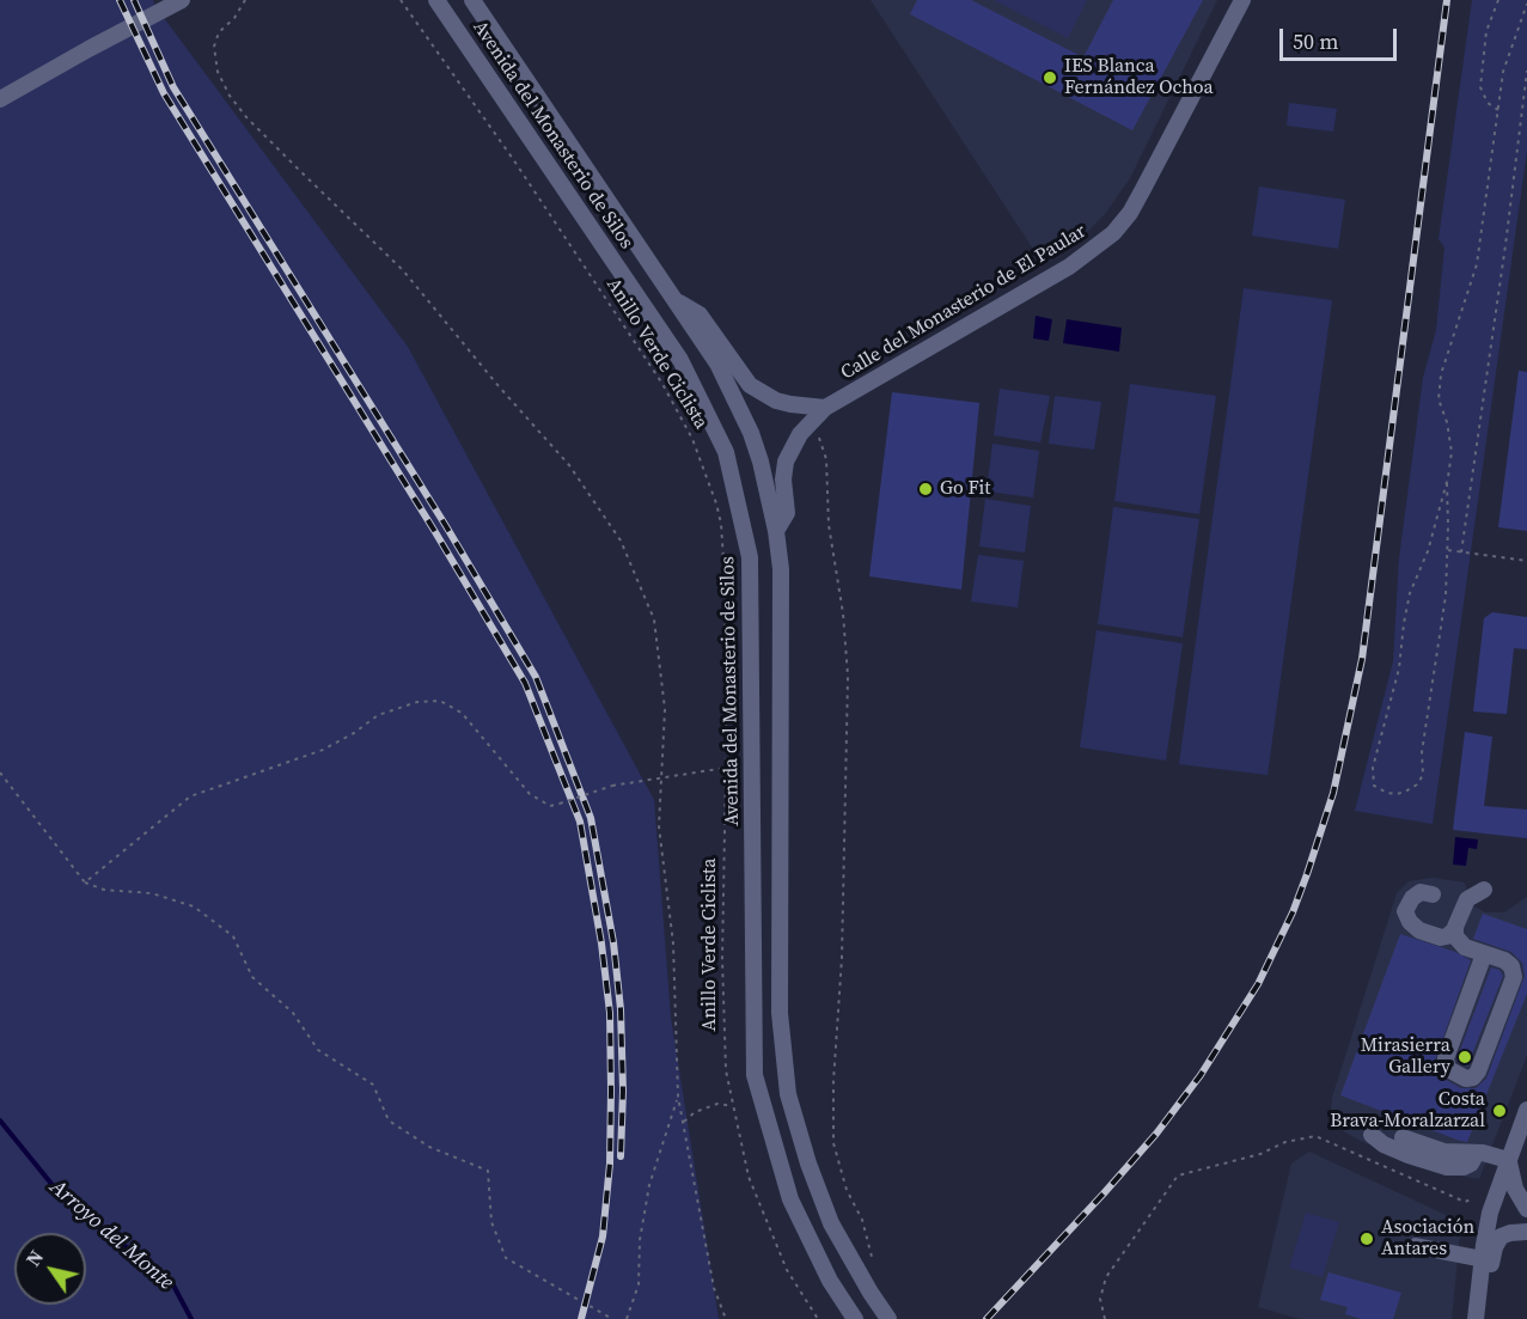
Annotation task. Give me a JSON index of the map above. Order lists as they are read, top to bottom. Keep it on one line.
{"streets":{"street":["Avenida del Monasterio de Silos","Calle del Monasterio de El Paular"],"path":["Anillo Verde Ciclista"]},"crossings":[["Avenida del Monasterio de Silos","Calle del Monasterio de El Paular"]],"water":["Arroyo del Monte"],"places":["IES Blanca Fernández Ochoa","Go Fit","Mirasierra Gallery","Costa Brava-Moralzarzal","Asociación Antares"],"scale_bar":"50 m","north":"top left"}
